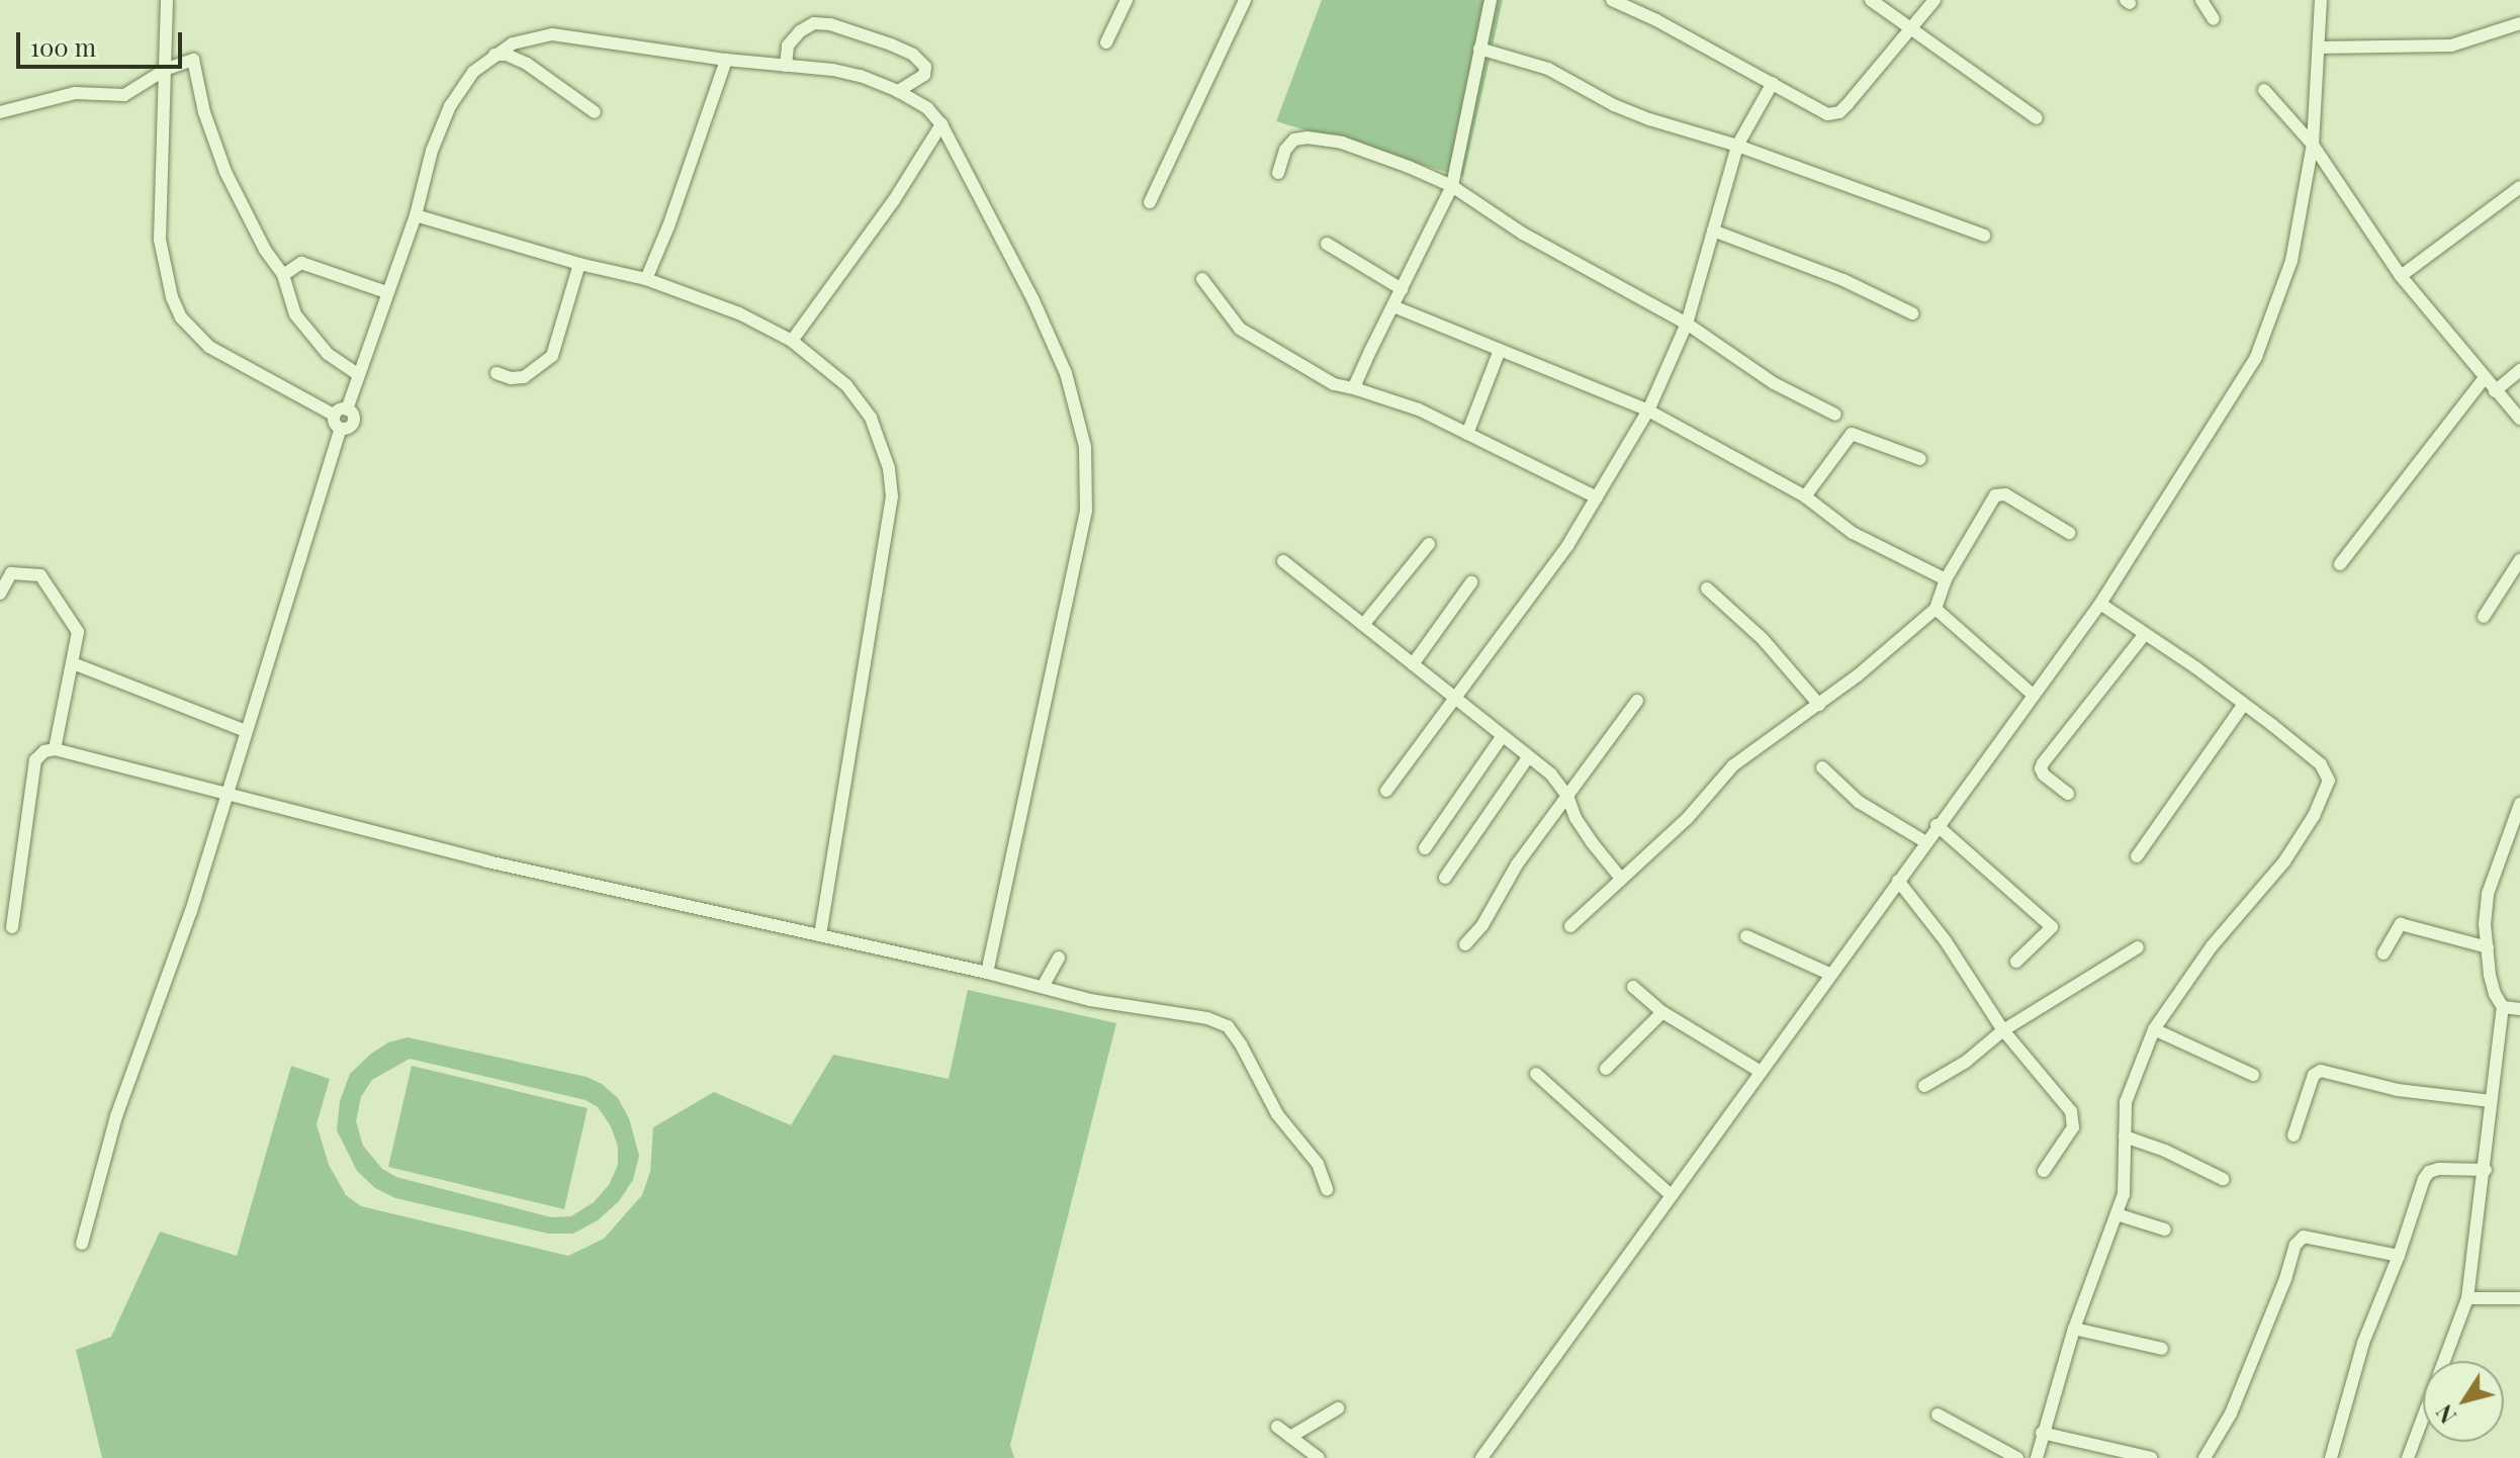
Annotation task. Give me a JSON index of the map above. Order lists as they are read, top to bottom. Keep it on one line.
{"scale_bar":"100 m","north":"bottom left"}
